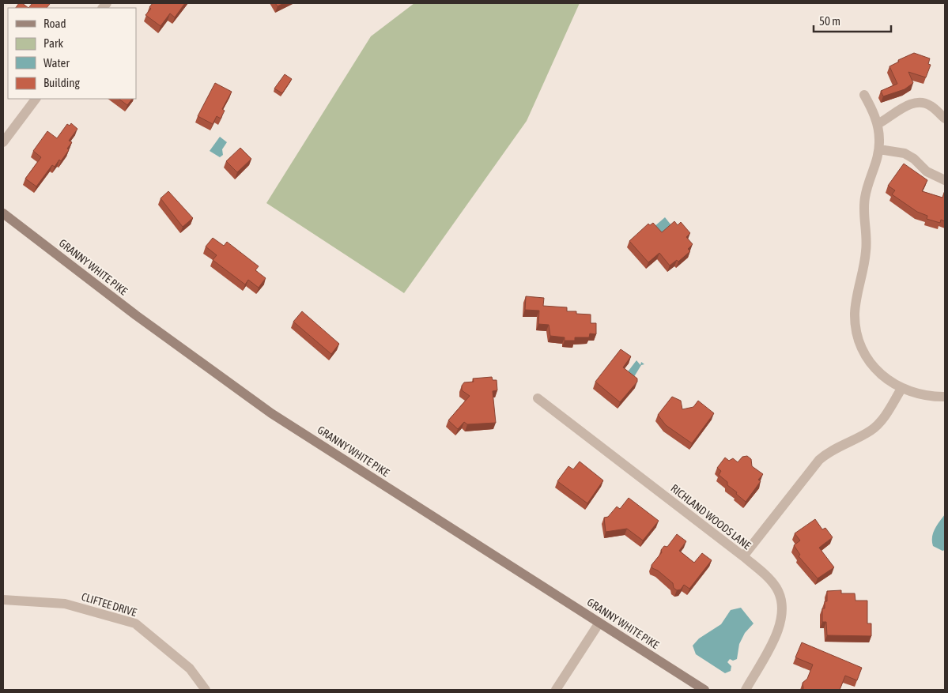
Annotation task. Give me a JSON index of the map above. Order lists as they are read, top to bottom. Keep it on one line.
{"streets":{"main road":["GRANNY WHITE PIKE"],"street":["RICHLAND WOODS LANE","CLIFTEE DRIVE"]},"legend":["Road","Park","Water","Building"],"scale_bar":"50 m"}
